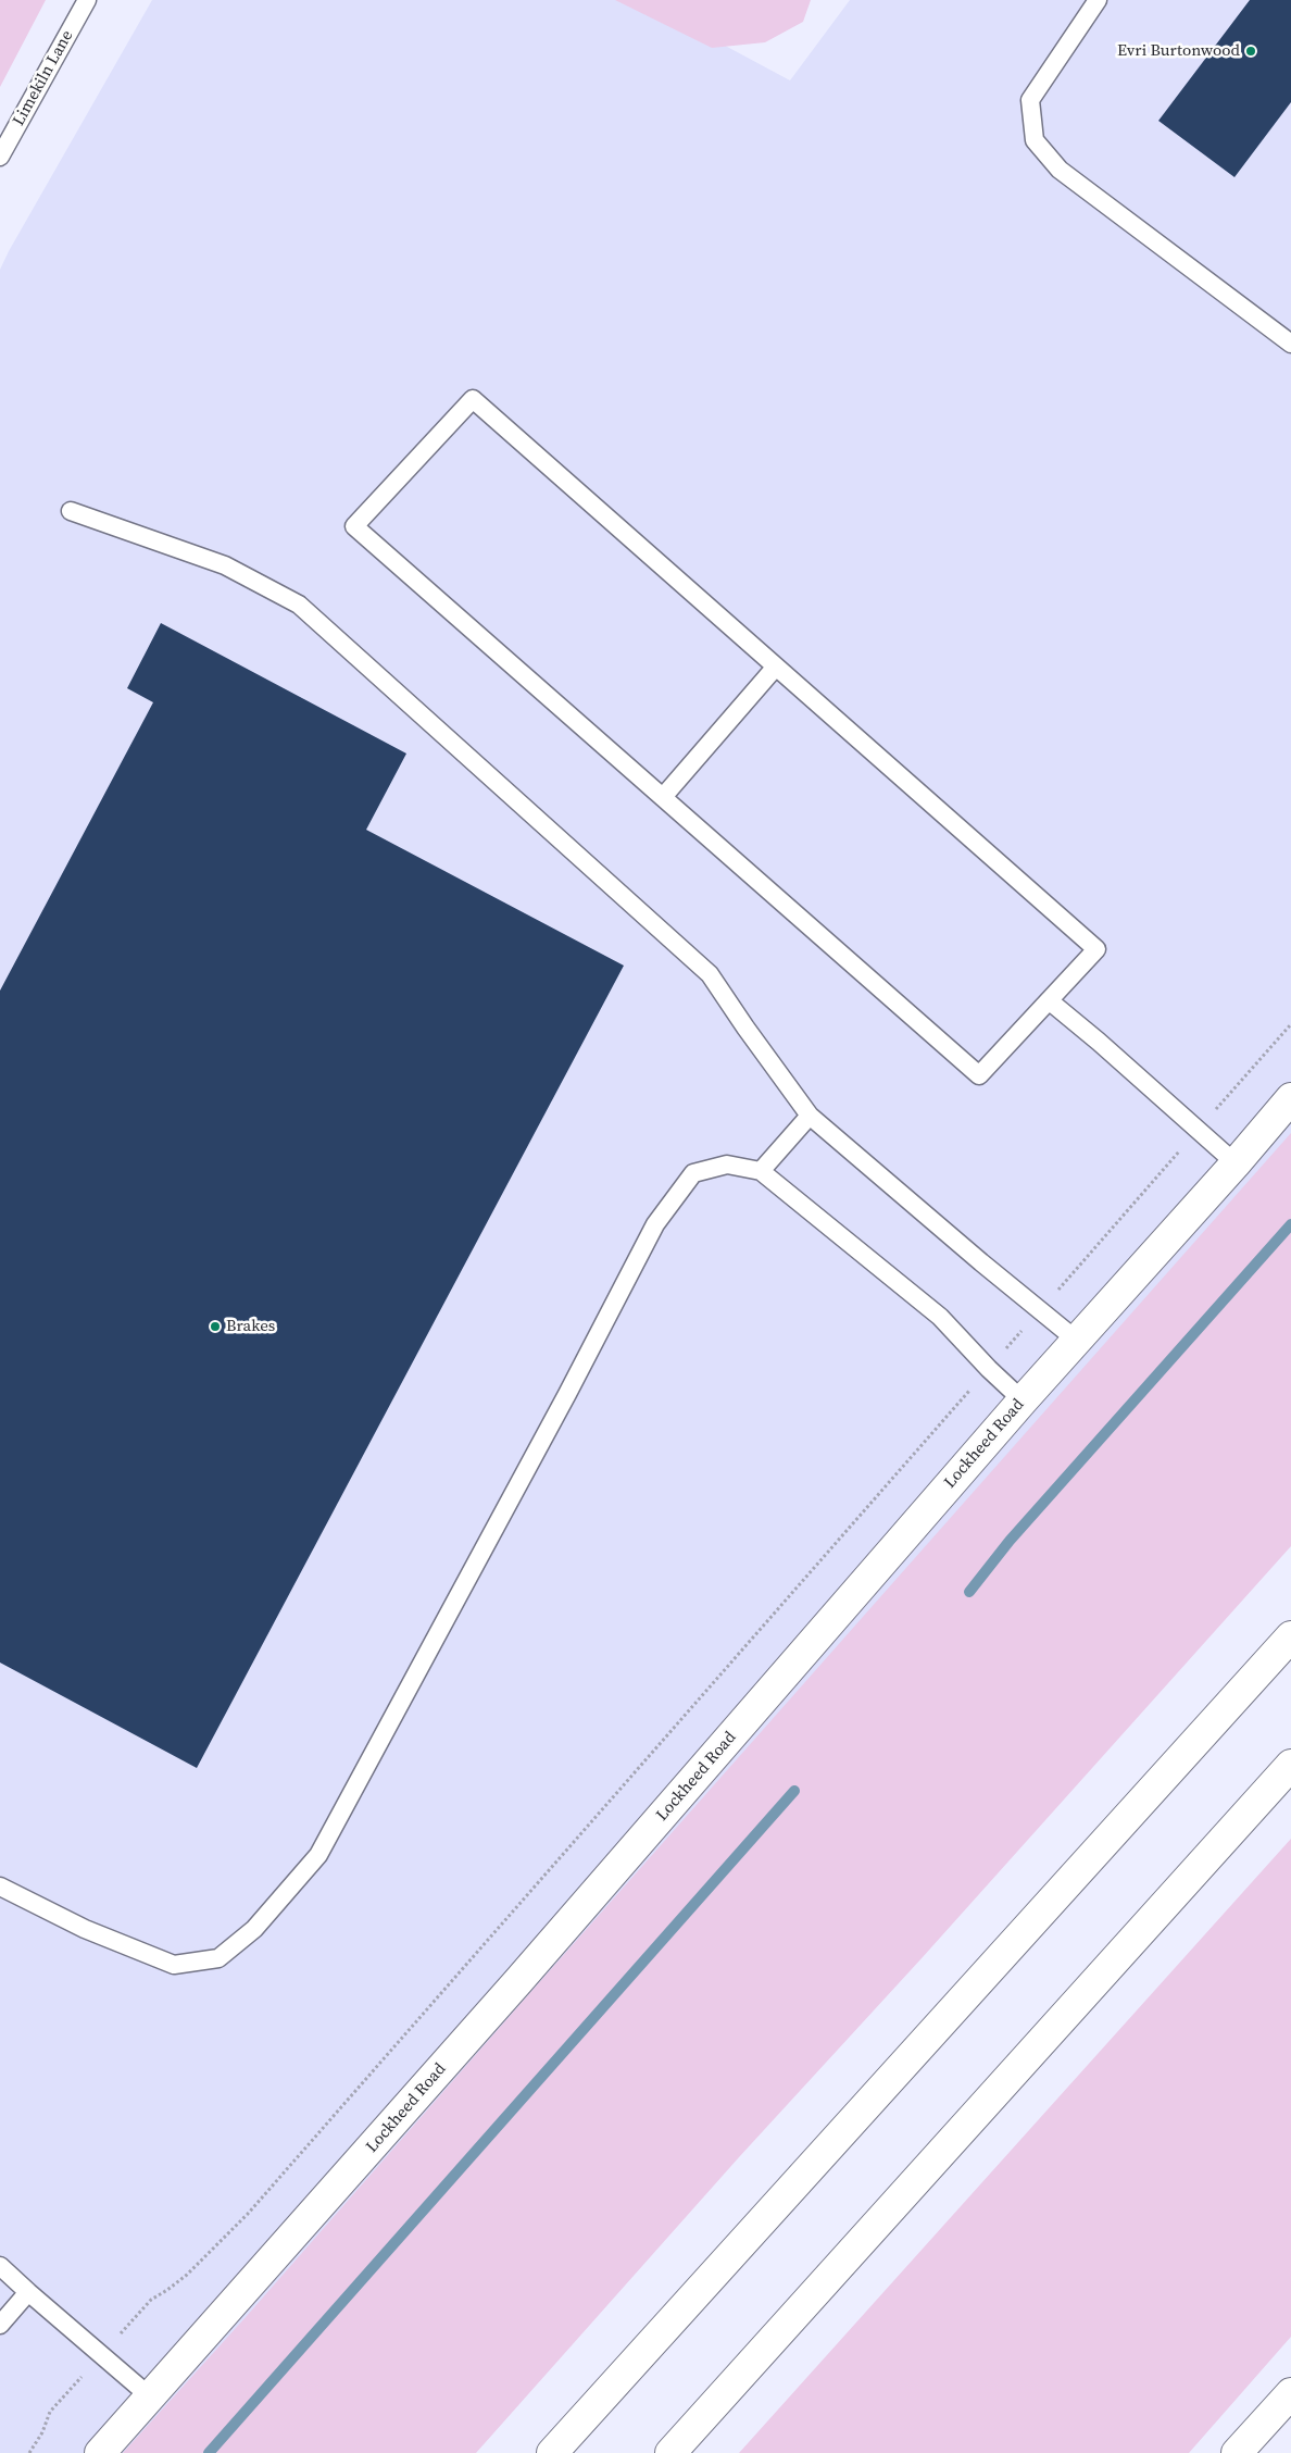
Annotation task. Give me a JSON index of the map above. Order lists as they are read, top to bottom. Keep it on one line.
{"streets":{"main road":["Lockheed Road"],"lane":["Limekiln Lane"]},"places":["Evri Burtonwood","Brakes"]}
